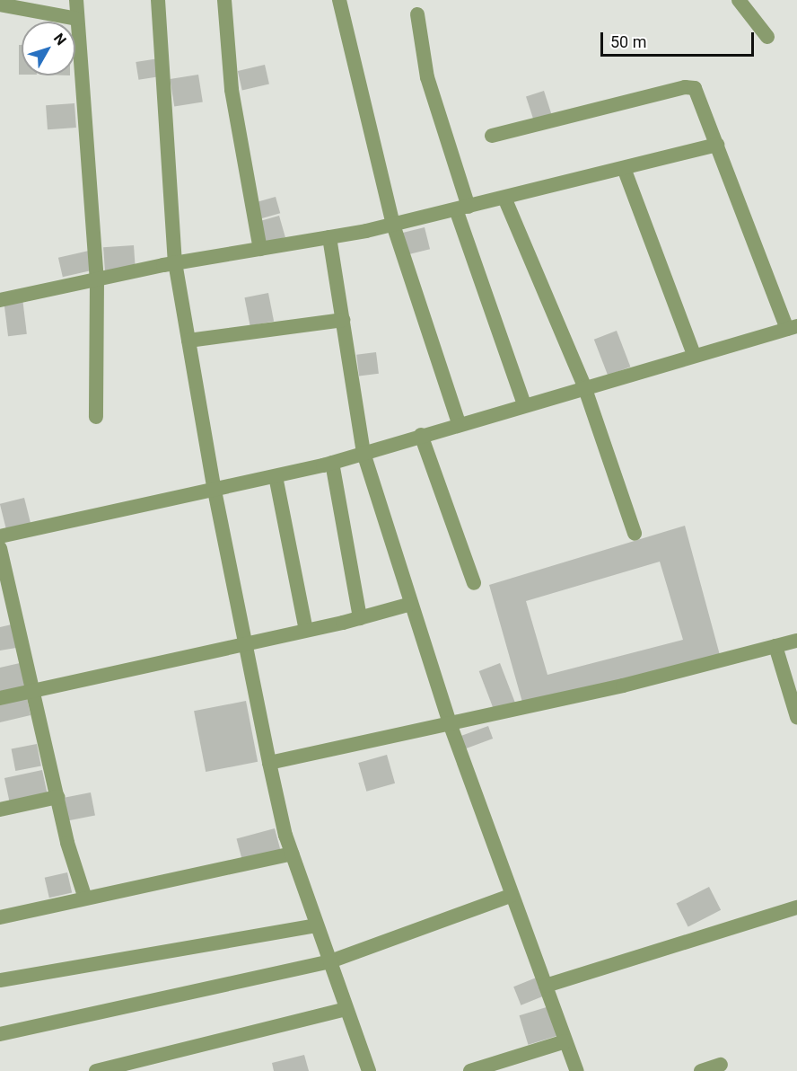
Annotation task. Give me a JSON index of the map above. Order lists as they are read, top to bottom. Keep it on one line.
{"scale_bar":"50 m","north":"top right"}
